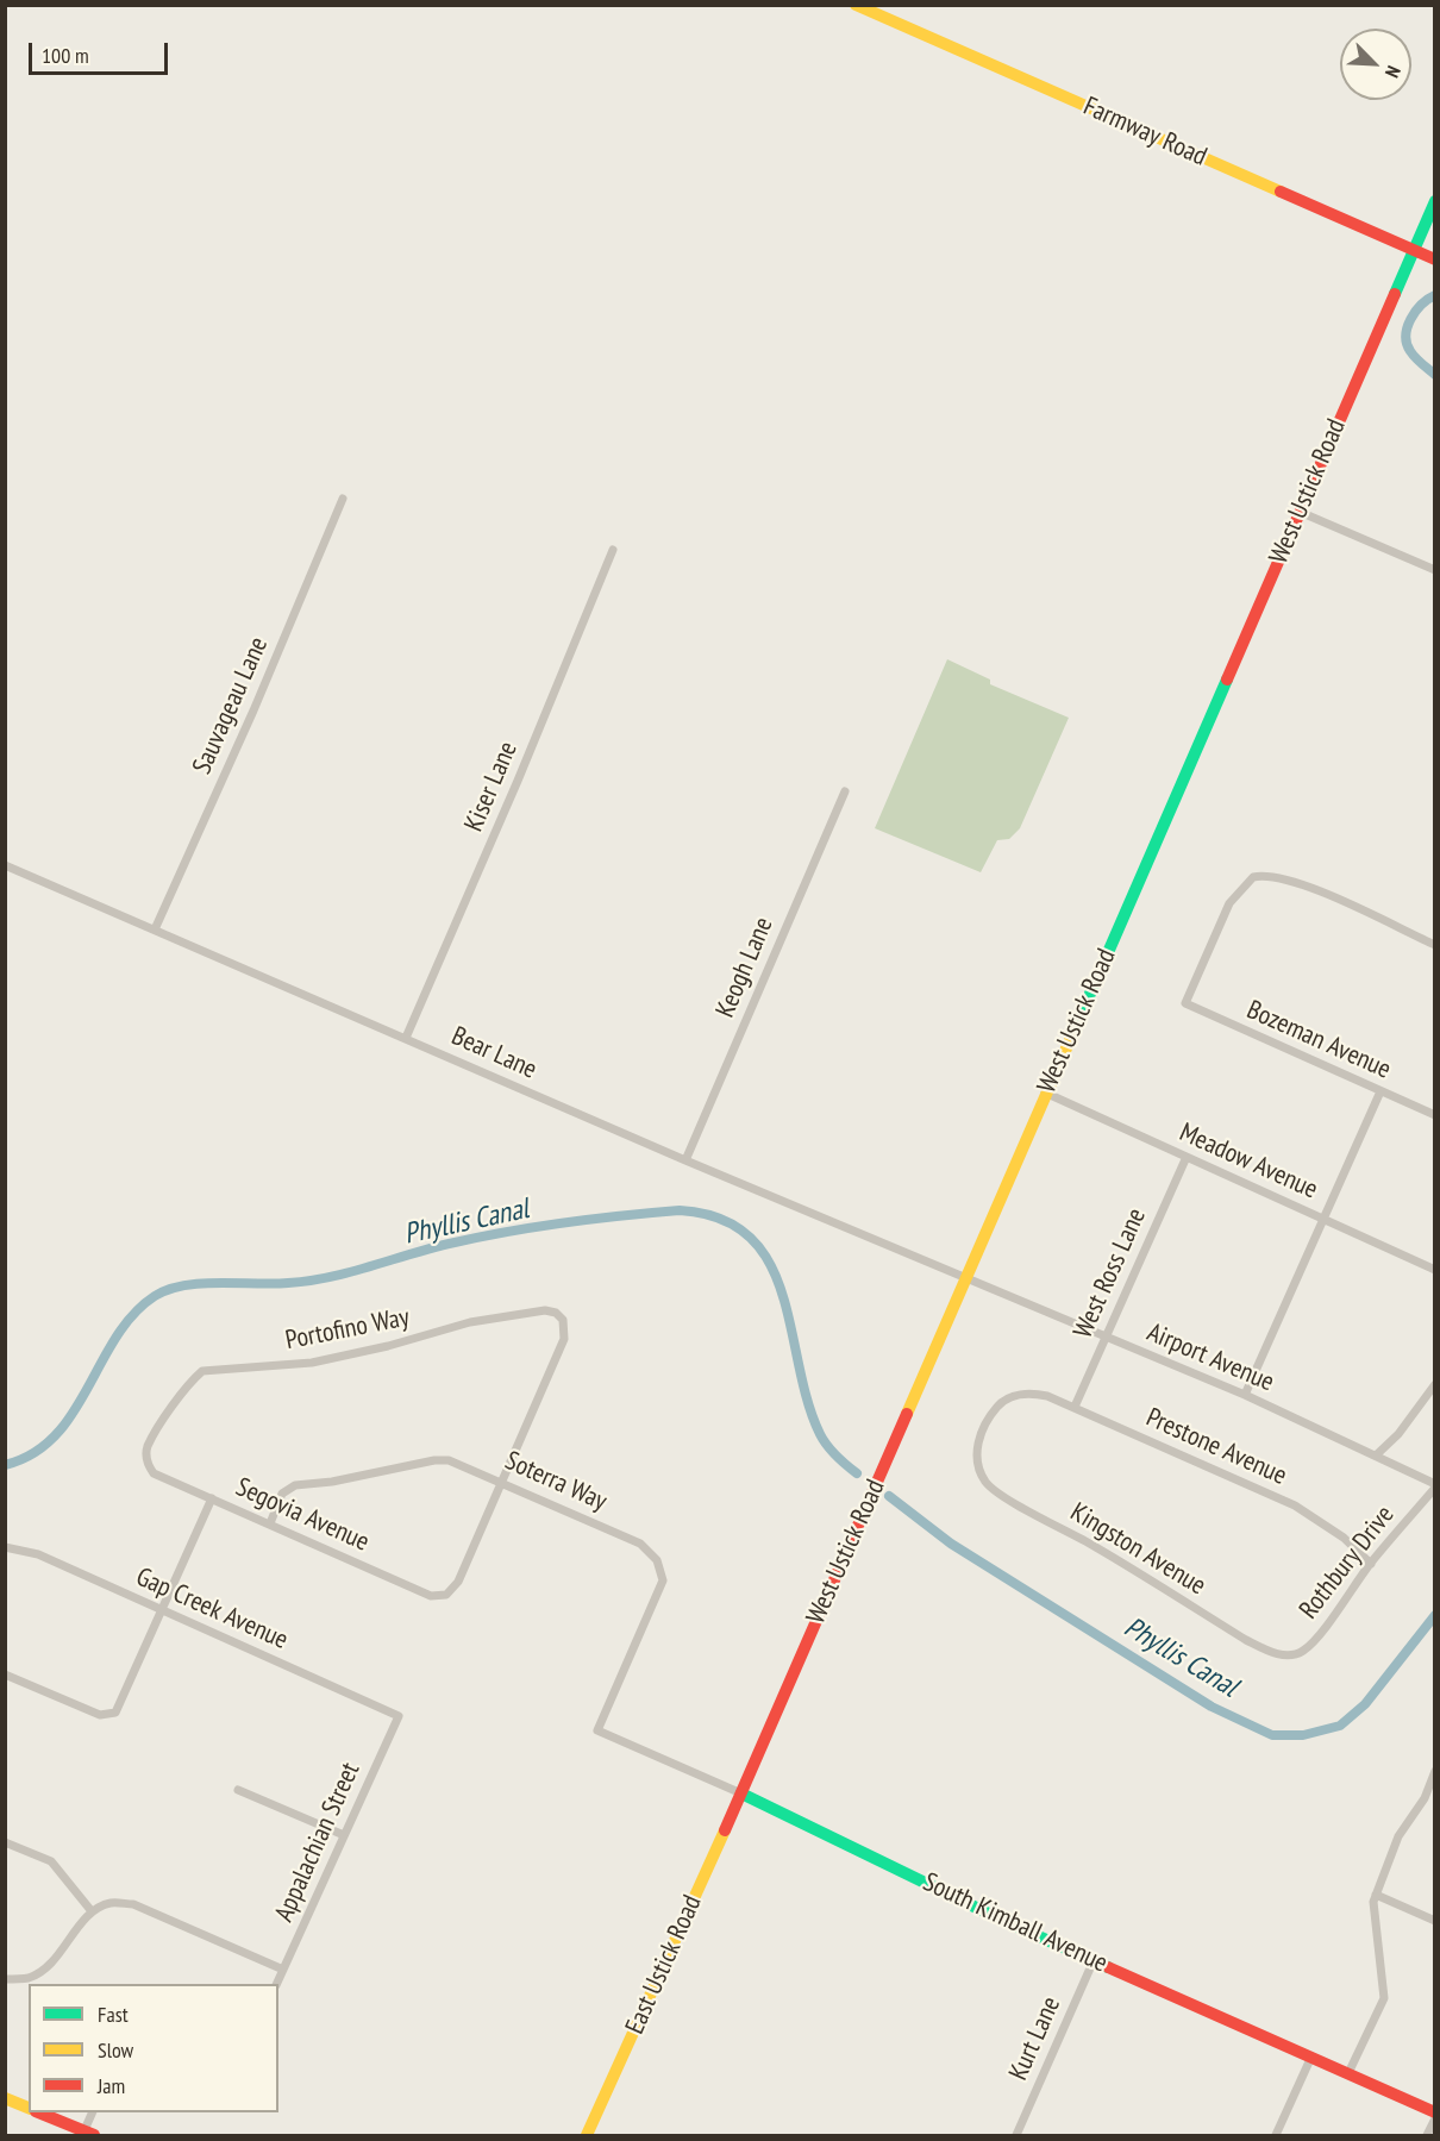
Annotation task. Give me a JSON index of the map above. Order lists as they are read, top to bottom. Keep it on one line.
{"streets":{"main road":["Farmway Road","West Ustick Road","South Kimball Avenue","East Ustick Road"],"street":["Sauvageau Lane","Kiser Lane","Keogh Lane","Bozeman Avenue","Bear Lane","Meadow Avenue","West Ross Lane","Portofino Way","Airport Avenue","Prestone Avenue","Soterra Way","Segovia Avenue","Kingston Avenue","Rothbury Drive","Gap Creek Avenue","Appalachian Street","Kurt Lane"]},"crossings":[["Farmway Road","West Ustick Road"],["West Ustick Road","Bear Lane"],["West Ustick Road","Meadow Avenue"],["West Ustick Road","Airport Avenue"],["West Ustick Road","South Kimball Avenue"],["West Ustick Road","East Ustick Road"],["Sauvageau Lane","Bear Lane"],["Kiser Lane","Bear Lane"],["Keogh Lane","Bear Lane"],["Bear Lane","Airport Avenue"],["Meadow Avenue","West Ross Lane"],["West Ross Lane","Airport Avenue"],["West Ross Lane","Prestone Avenue"],["Portofino Way","Soterra Way"],["Portofino Way","Segovia Avenue"],["Airport Avenue","Rothbury Drive"],["Prestone Avenue","Kingston Avenue"],["Prestone Avenue","Rothbury Drive"],["Soterra Way","Segovia Avenue"],["Soterra Way","South Kimball Avenue"],["Kingston Avenue","Rothbury Drive"],["Gap Creek Avenue","Appalachian Street"],["South Kimball Avenue","East Ustick Road"],["South Kimball Avenue","Kurt Lane"]],"water":["Phyllis Canal"],"legend":["Fast","Slow","Jam"],"scale_bar":"100 m","north":"bottom right"}
